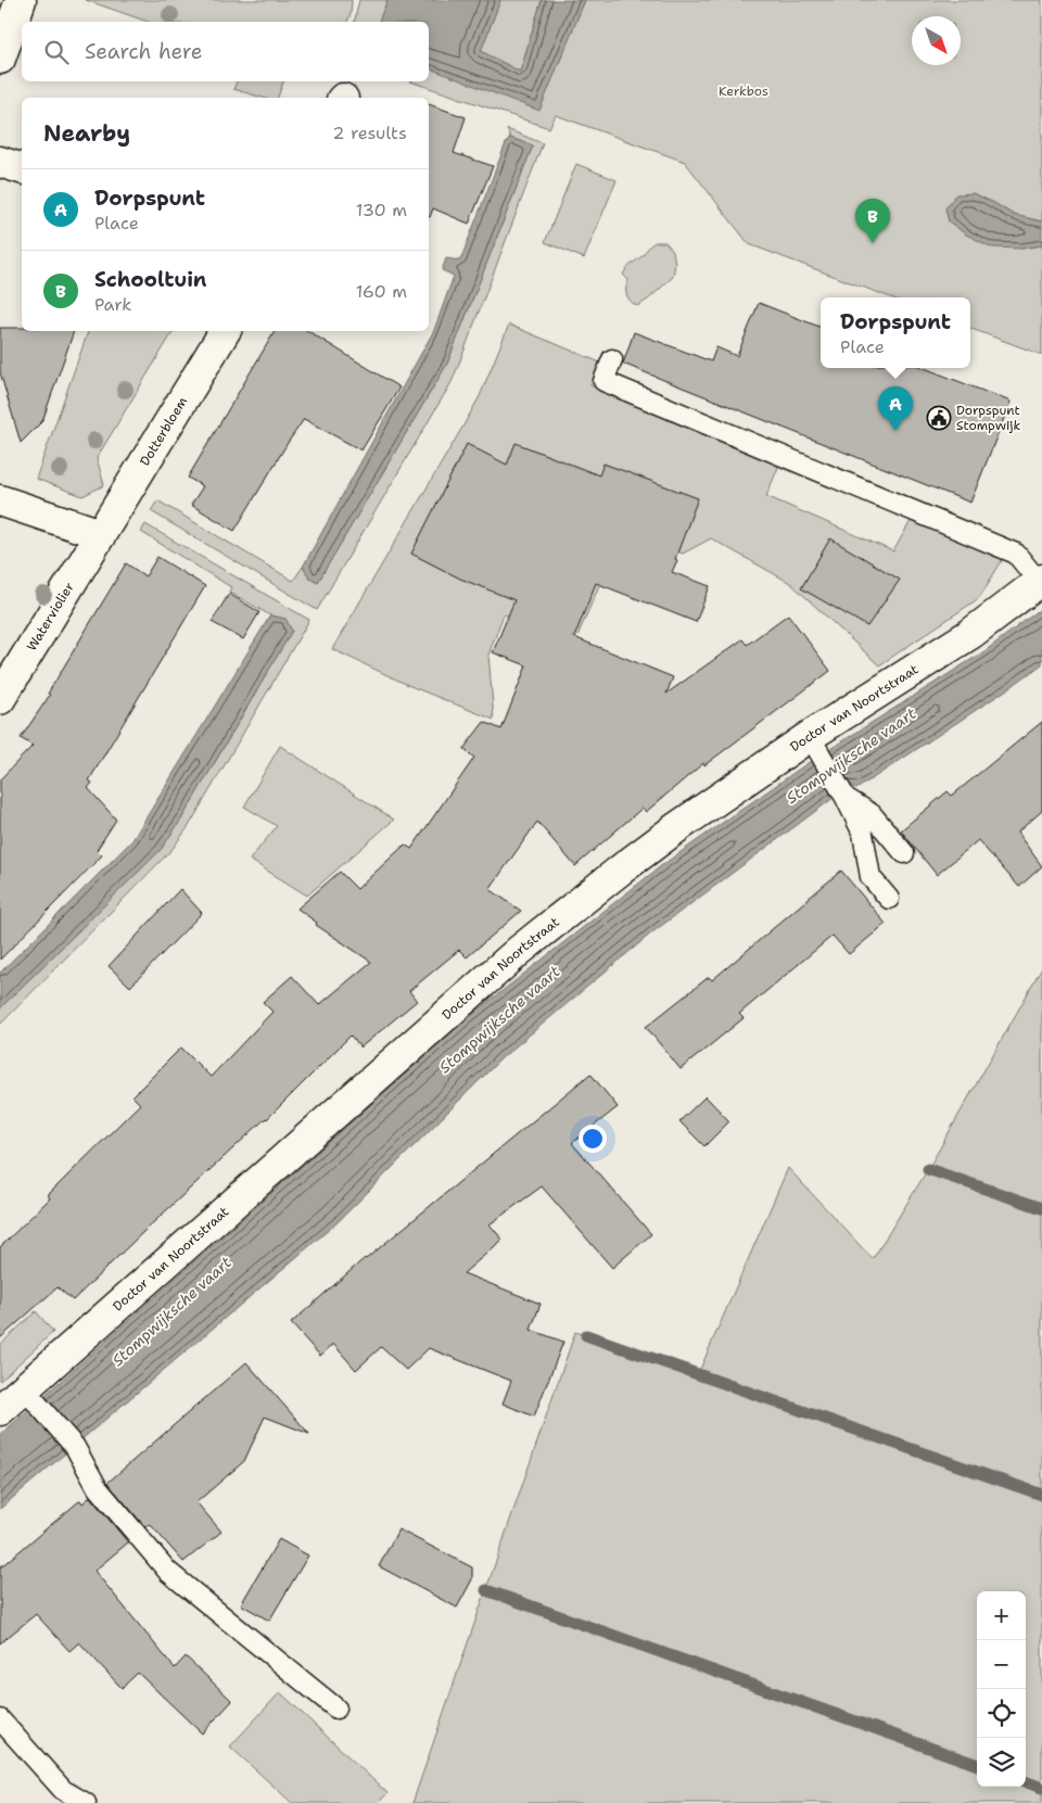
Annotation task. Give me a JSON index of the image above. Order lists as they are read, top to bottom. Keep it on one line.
{"streets":{"street":["Dotterbloem","Waterviolier","Doctor van Noortstraat"]},"crossings":[["Dotterbloem","Waterviolier"]],"water":["Stompwijksche vaart"],"parks":["Kerkbos"],"places":{"public building":["Dorpspunt Stompwijk"]},"north":"bottom right","page":{"search":"Search here","heading":["Nearby","2 results"],"list":[{"mark":"A","name":"Dorpspunt","note":"Place","value":"130 m"},{"mark":"B","name":"Schooltuin","note":"Park","value":"160 m"}],"pins":["B","A"],"popup":["Dorpspunt","Place"],"map_buttons":["+","−"]}}
